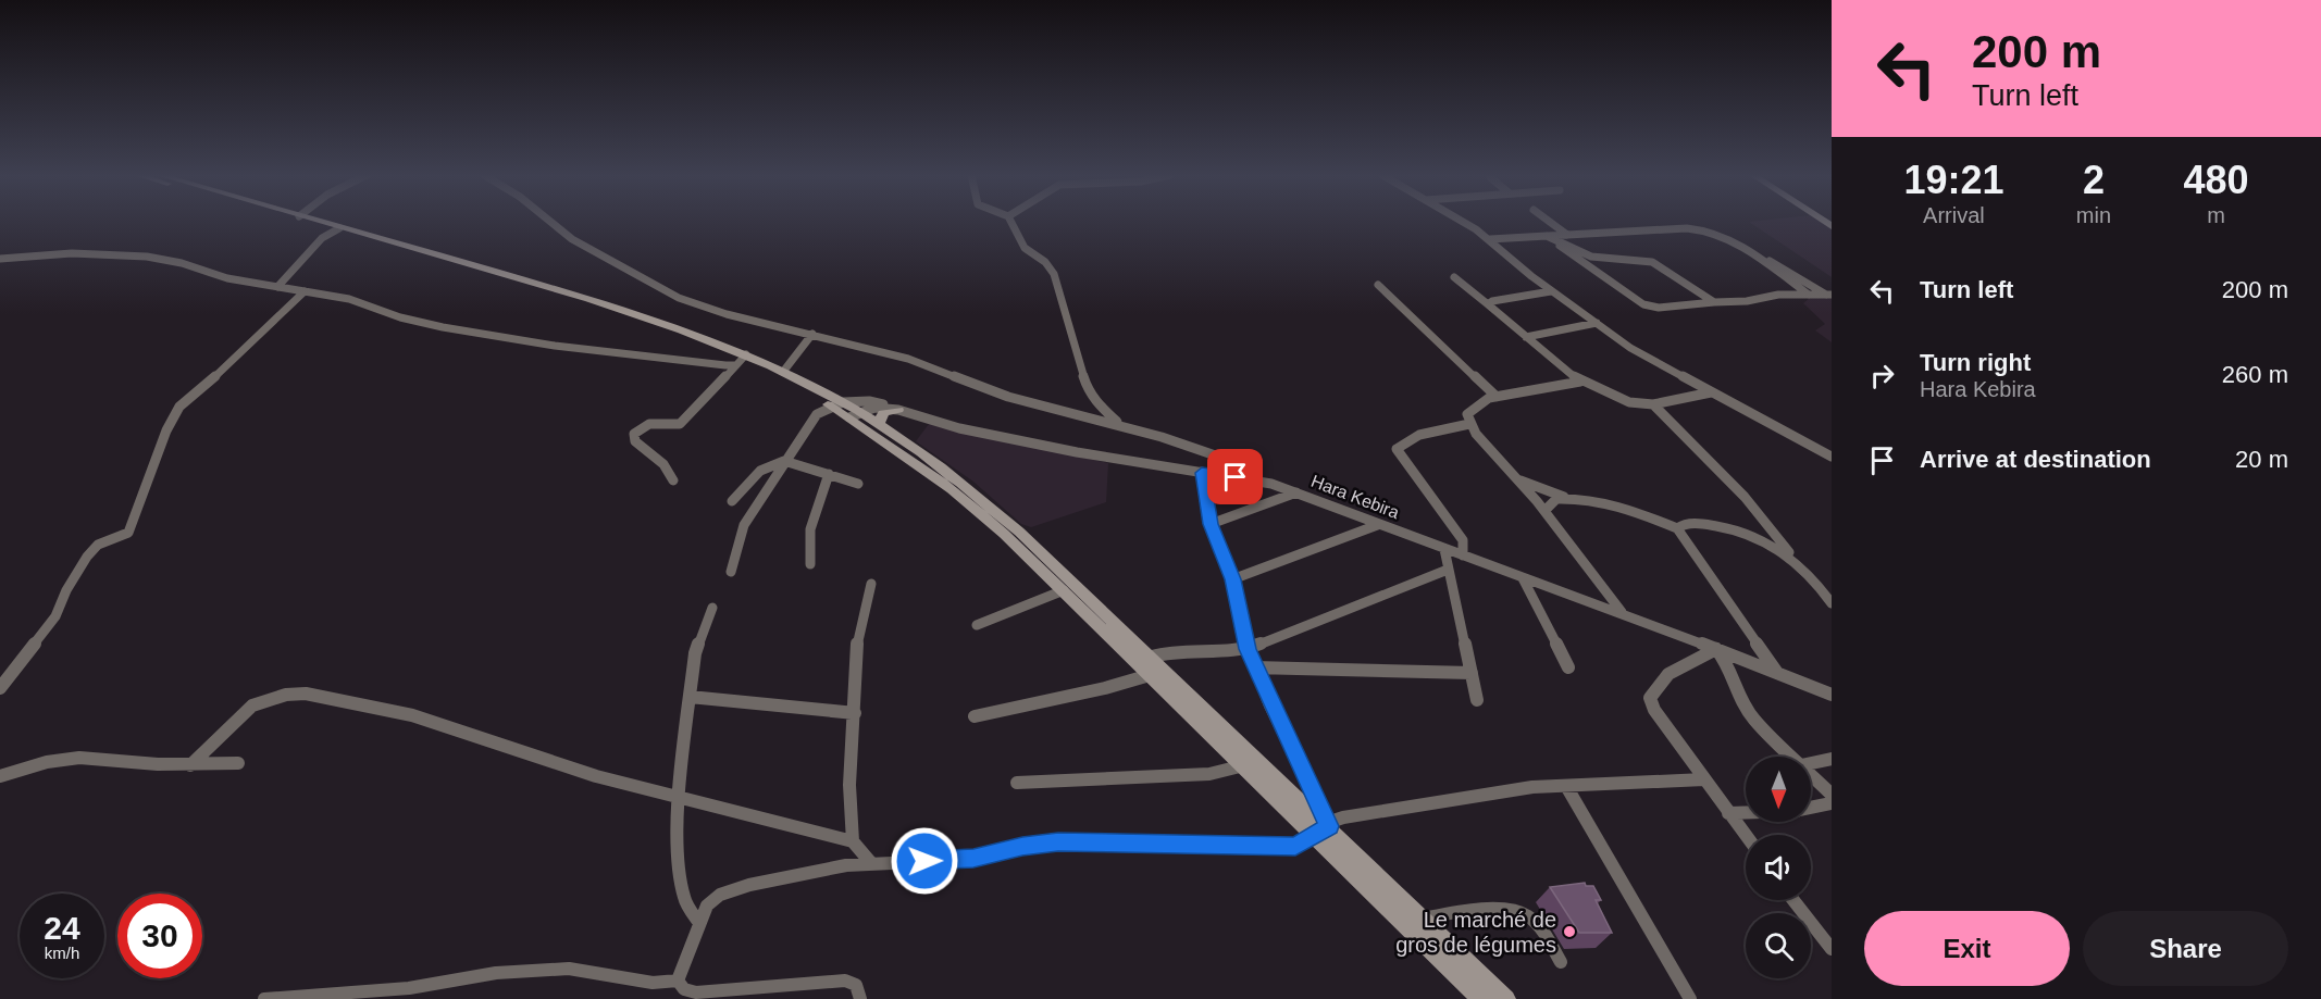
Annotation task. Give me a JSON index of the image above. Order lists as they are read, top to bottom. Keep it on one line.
{"streets":{"street":["Hara Kebira"]},"places":["Le marché de gros de légumes"],"north":"bottom","page":{"turn":["200 m","Turn left"],"eta":["19:21","Arrival","2","min","480","m"],"list":[{"name":"Turn left","value":"200 m"},{"name":"Turn right","note":"Hara Kebira","value":"260 m"},{"name":"Arrive at destination","value":"20 m"}],"speed":"24 km/h","limit":"30","buttons":["Exit","Share"]}}
